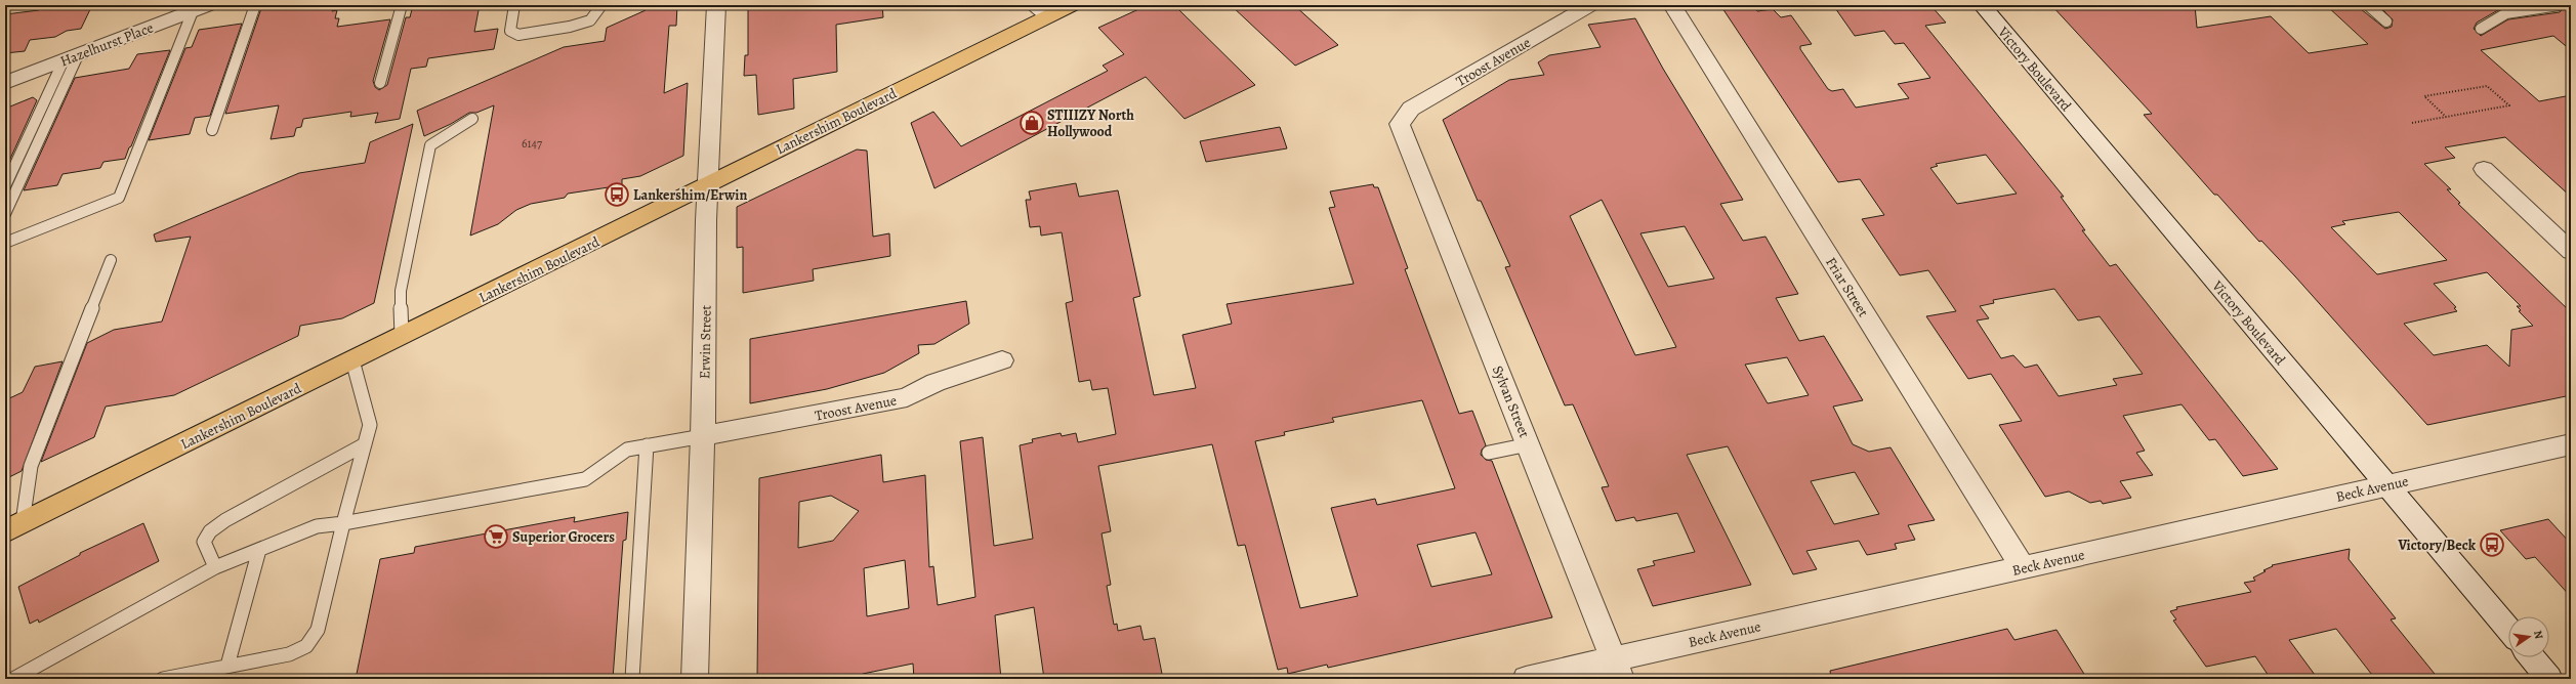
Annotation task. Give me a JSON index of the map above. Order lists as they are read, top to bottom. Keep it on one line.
{"streets":{"main road":["Lankershim Boulevard"],"street":["Hazelhurst Place","Troost Avenue","Victory Boulevard","Friar Street","Erwin Street","Sylvan Street","Beck Avenue"]},"crossings":[["Troost Avenue","Erwin Street"],["Troost Avenue","Sylvan Street"],["Victory Boulevard","Beck Avenue"],["Lankershim Boulevard","Erwin Street"],["Friar Street","Beck Avenue"],["Sylvan Street","Beck Avenue"]],"places":{"shop":["STIIIZY North Hollywood"],"bus stop":["Lankershim/Erwin","Victory/Beck"],"supermarket":["Superior Grocers"]},"house_numbers":["6147"],"north":"right"}
